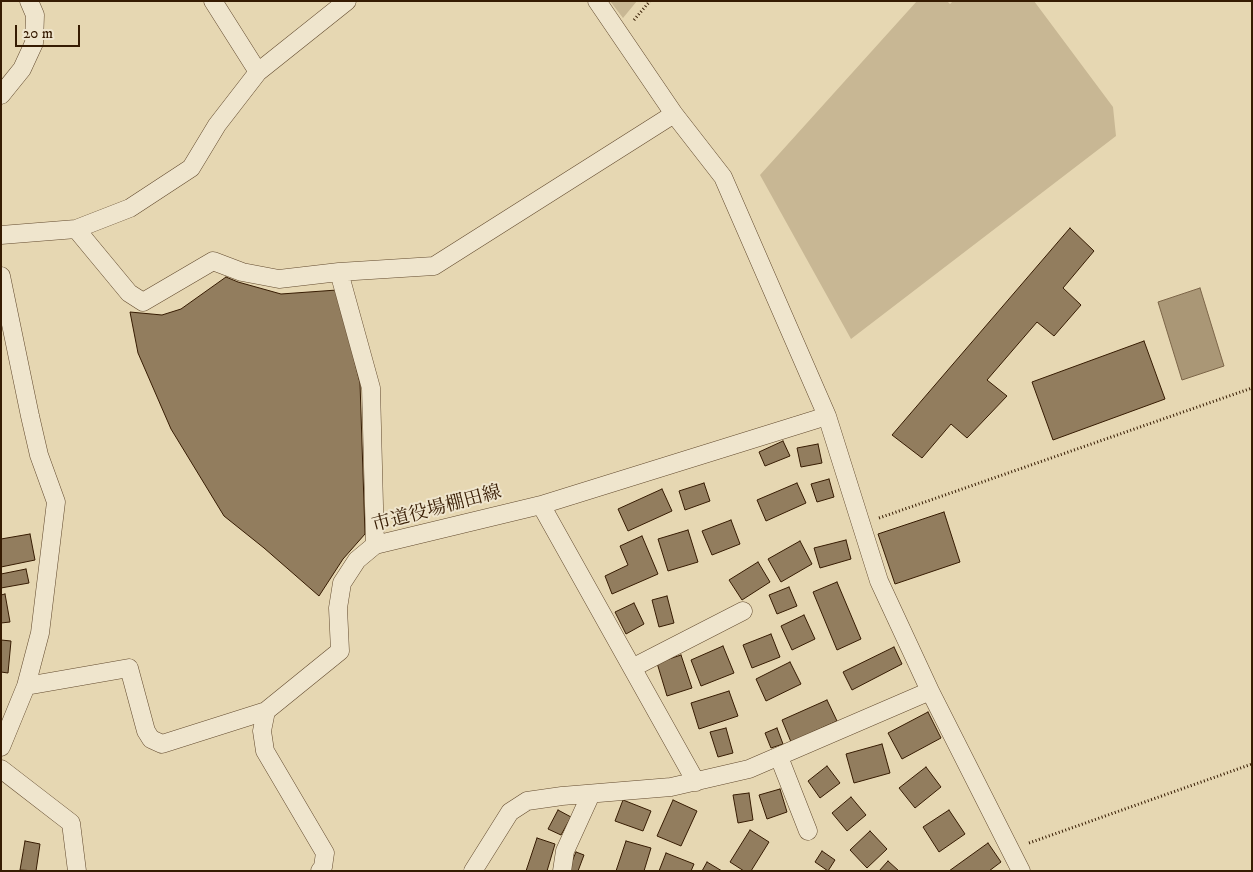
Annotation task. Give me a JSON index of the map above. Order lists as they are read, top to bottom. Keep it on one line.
{"streets":{"street":["市道役場棚田線"]},"scale_bar":"20 m"}
